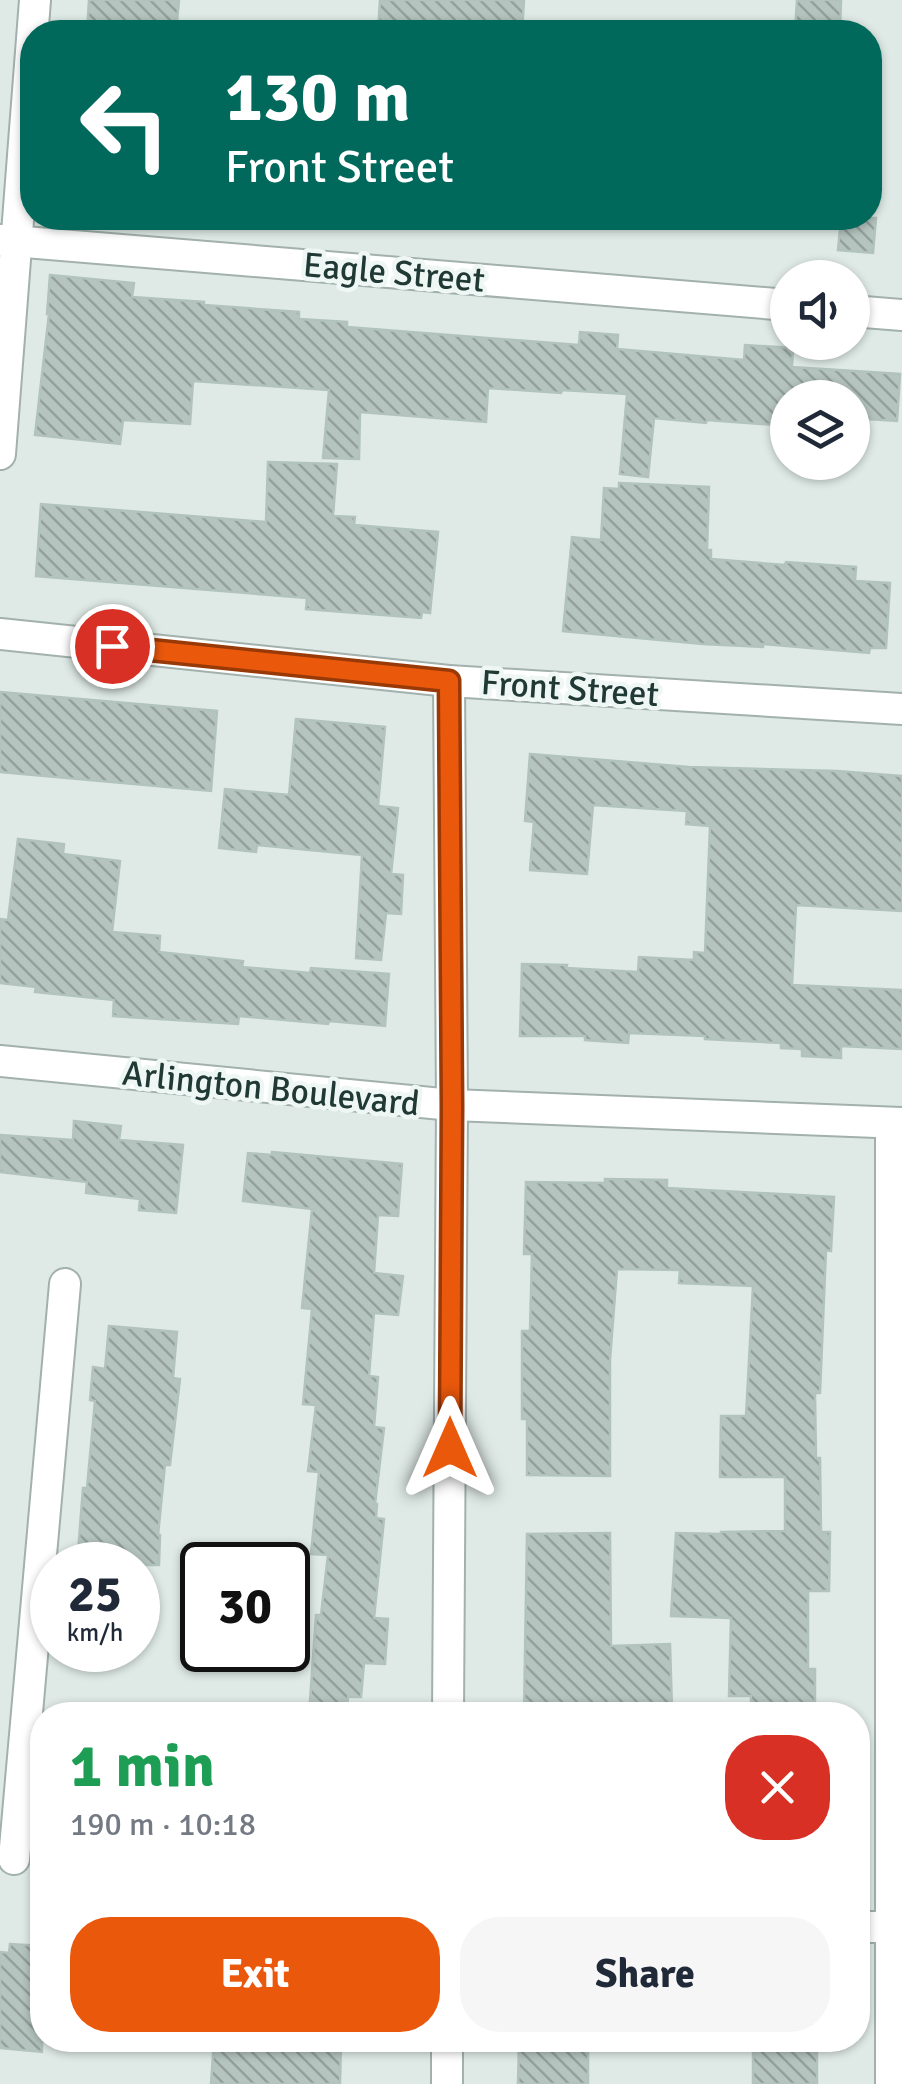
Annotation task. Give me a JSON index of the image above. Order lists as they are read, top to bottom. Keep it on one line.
{"streets":{"street":["Eagle Street","Front Street","Arlington Boulevard"]},"page":{"turn":["130 m","Front Street"],"speed":"25 km/h","limit":"30","heading":["1 min","190 m · 10:18"],"buttons":["Exit","Share"]}}
